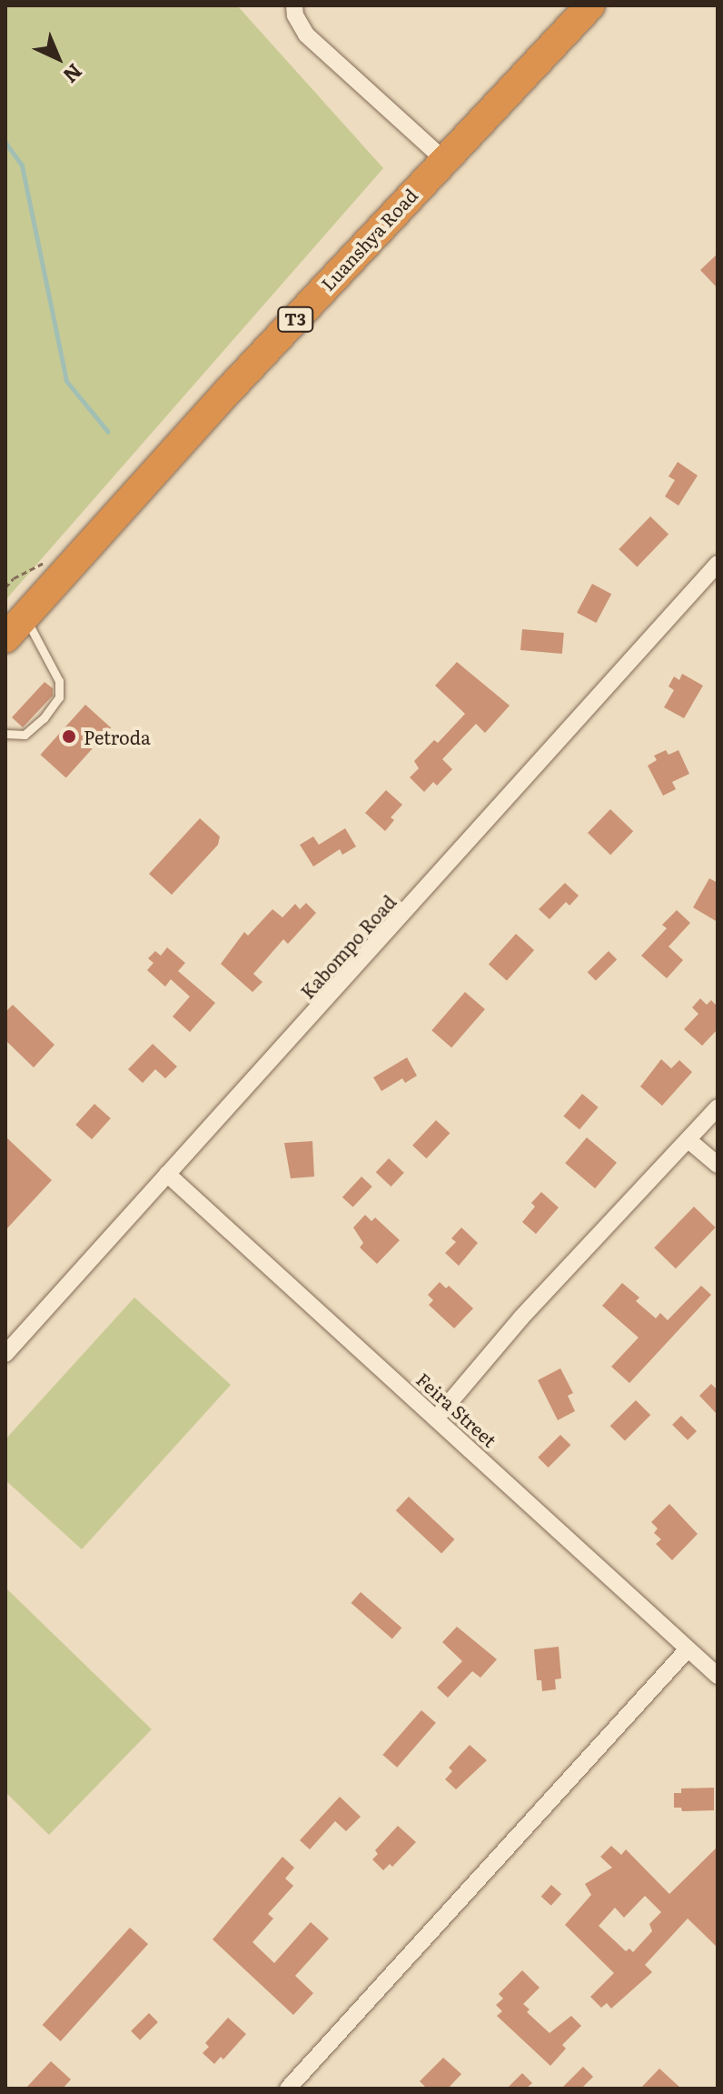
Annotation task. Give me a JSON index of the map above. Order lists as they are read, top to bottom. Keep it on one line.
{"streets":{"highway":["Luanshya Road","T3"],"street":["Kabompo Road","Feira Street"]},"crossings":[["Kabompo Road","Feira Street"]],"places":["Petroda"],"north":"bottom right"}
